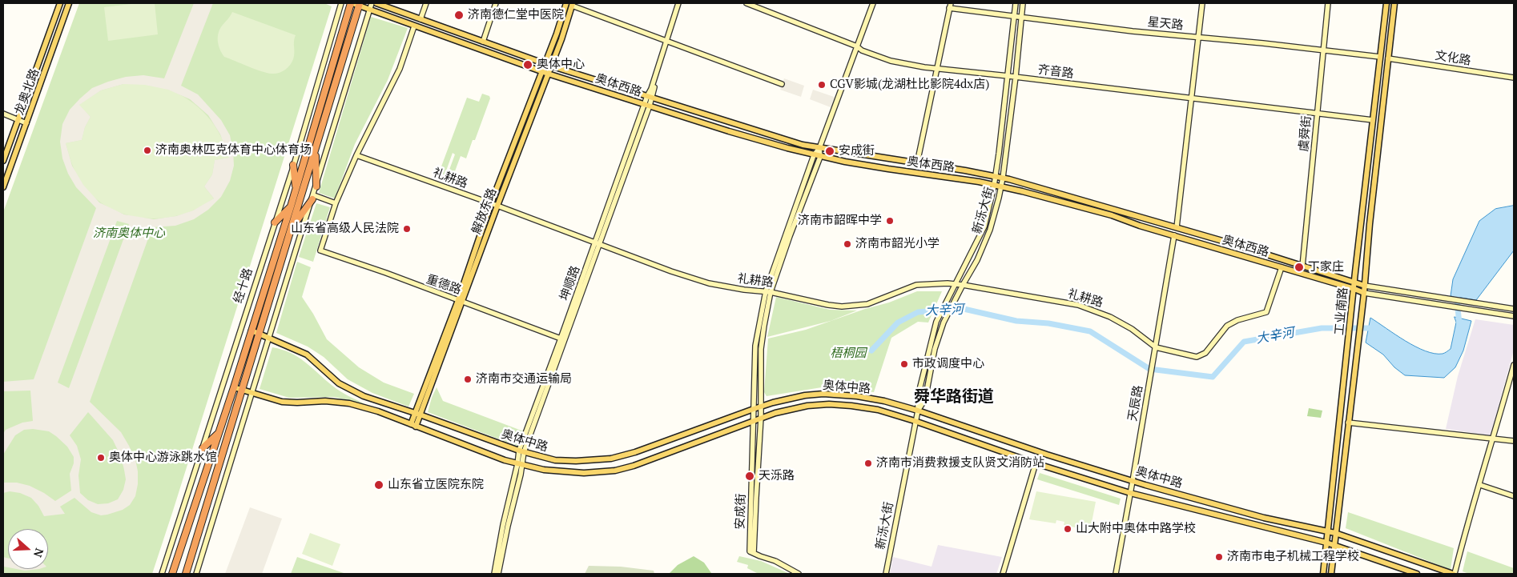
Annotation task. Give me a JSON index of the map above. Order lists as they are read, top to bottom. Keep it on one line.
{"streets":{"highway":["经十路"],"main road":["奥体西路","龙奥北路","解放东路","工业南路","奥体中路"],"street":["星天路","文化路","齐音路","虞舜街","礼耕路","新泺大街","坤顺路","重德路","天辰路","安成街"]},"crossings":[["星天路","虞舜街"],["星天路","新泺大街"],["星天路","工业南路"],["文化路","工业南路"],["齐音路","虞舜街"],["齐音路","新泺大街"],["齐音路","工业南路"],["齐音路","安成街"],["奥体西路","虞舜街"],["奥体西路","新泺大街"],["奥体西路","解放东路"],["奥体西路","坤顺路"],["奥体西路","经十路"],["奥体西路","工业南路"],["奥体西路","天辰路"],["奥体西路","安成街"],["礼耕路","新泺大街"],["礼耕路","解放东路"],["礼耕路","坤顺路"],["礼耕路","天辰路"],["礼耕路","安成街"],["新泺大街","奥体中路"],["解放东路","重德路"],["解放东路","奥体中路"],["坤顺路","重德路"],["坤顺路","奥体中路"],["经十路","奥体中路"],["工业南路","奥体中路"],["奥体中路","天辰路"],["奥体中路","安成街"]],"districts":["舜华路街道"],"water":["大辛河"],"parks":["济南奥体中心","梧桐园"],"places":["济南德仁堂中医院","奥体中心","CGV影城(龙湖杜比影院4dx店)","济南奥林匹克体育中心体育场","安成街","济南市韶晖中学","山东省高级人民法院","济南市韶光小学","丁家庄","市政调度中心","济南市交通运输局","奥体中心游泳跳水馆","济南市消费救援支队贤文消防站","天泺路","山东省立医院东院","山大附中奥体中路学校","济南市电子机械工程学校"],"north":"right"}
